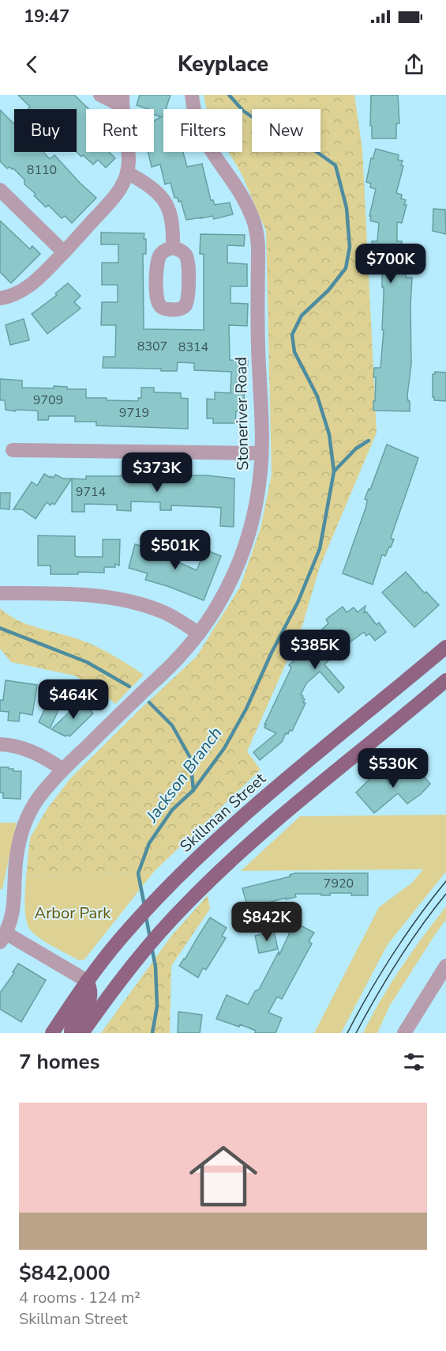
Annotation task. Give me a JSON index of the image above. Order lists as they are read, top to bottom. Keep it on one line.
{"streets":{"main road":["Skillman Street"],"street":["Stoneriver Road"]},"water":["Jackson Branch"],"parks":["Arbor Park"],"house_numbers":["8110","8307","8314","9709","9719","9714","7920"],"page":{"status":"19:47","header":"Keyplace","chip":["Buy","Rent","Filters","New"],"price":["$700K","$373K","$501K","$385K","$464K","$530K","$842K"],"heading":"7 homes","list":[{"name":"$842,000","note":"4 rooms · 124 m² · Skillman Street"}]}}
